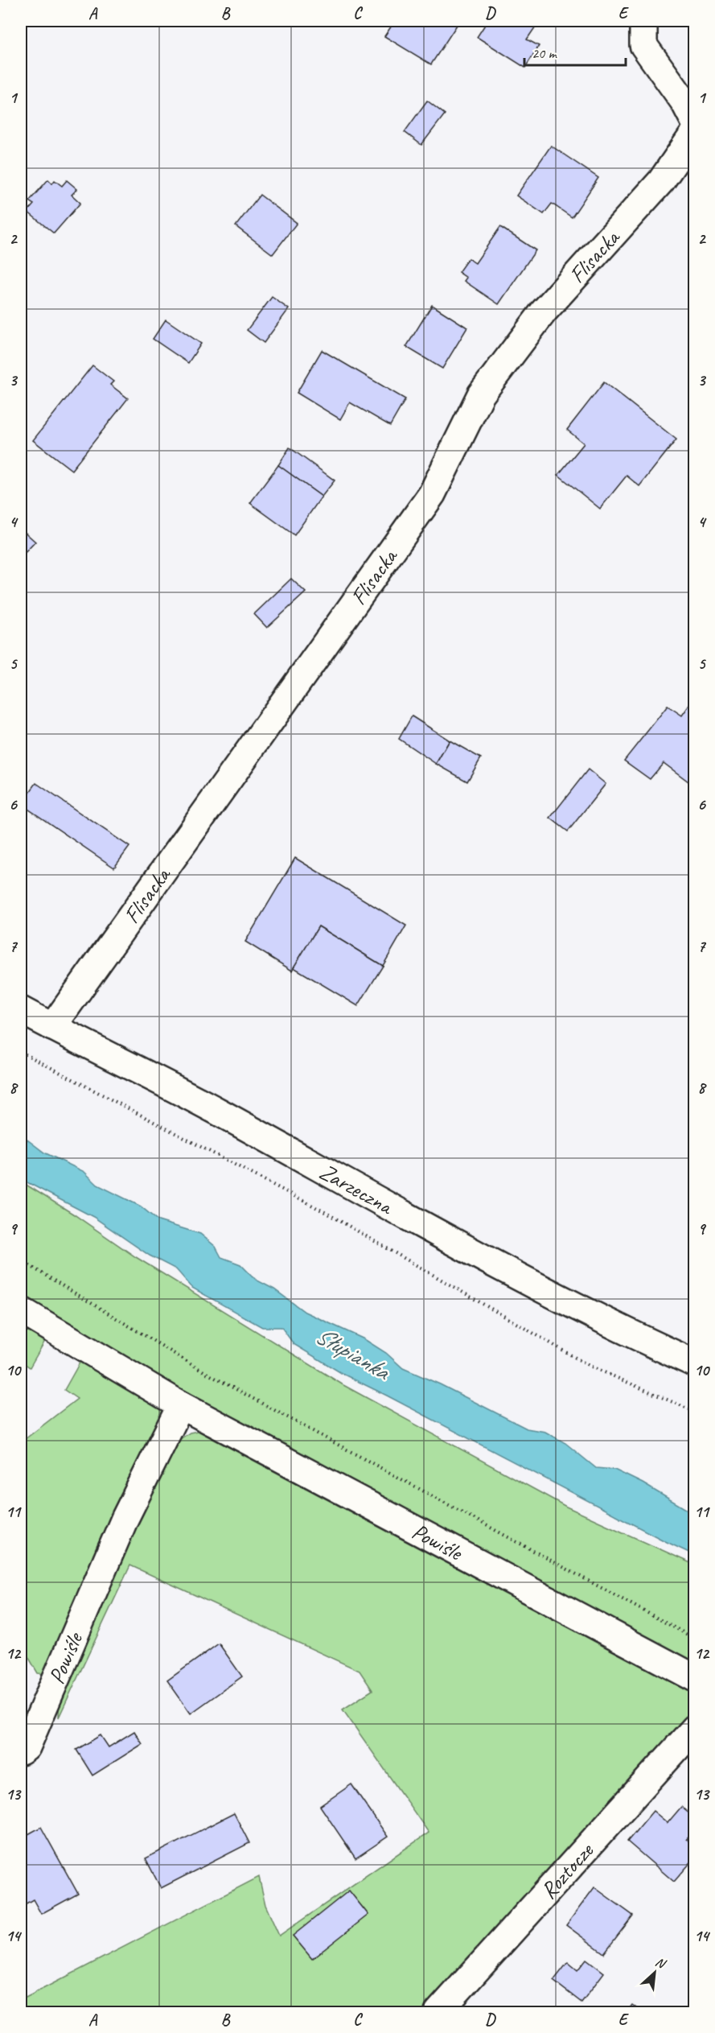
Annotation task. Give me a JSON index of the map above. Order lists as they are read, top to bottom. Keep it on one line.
{"streets":{"street":["Flisacka","Zarzeczna","Powiśle","Roztocze"]},"crossings":[["Flisacka","Zarzeczna"]],"water":["Słupianka"],"scale_bar":"20 m","north":"top right","grid":{"columns":["A","B","C","D","E"],"rows":["1","2","3","4","5","6","7","8","9","10","11","12","13","14"]}}
